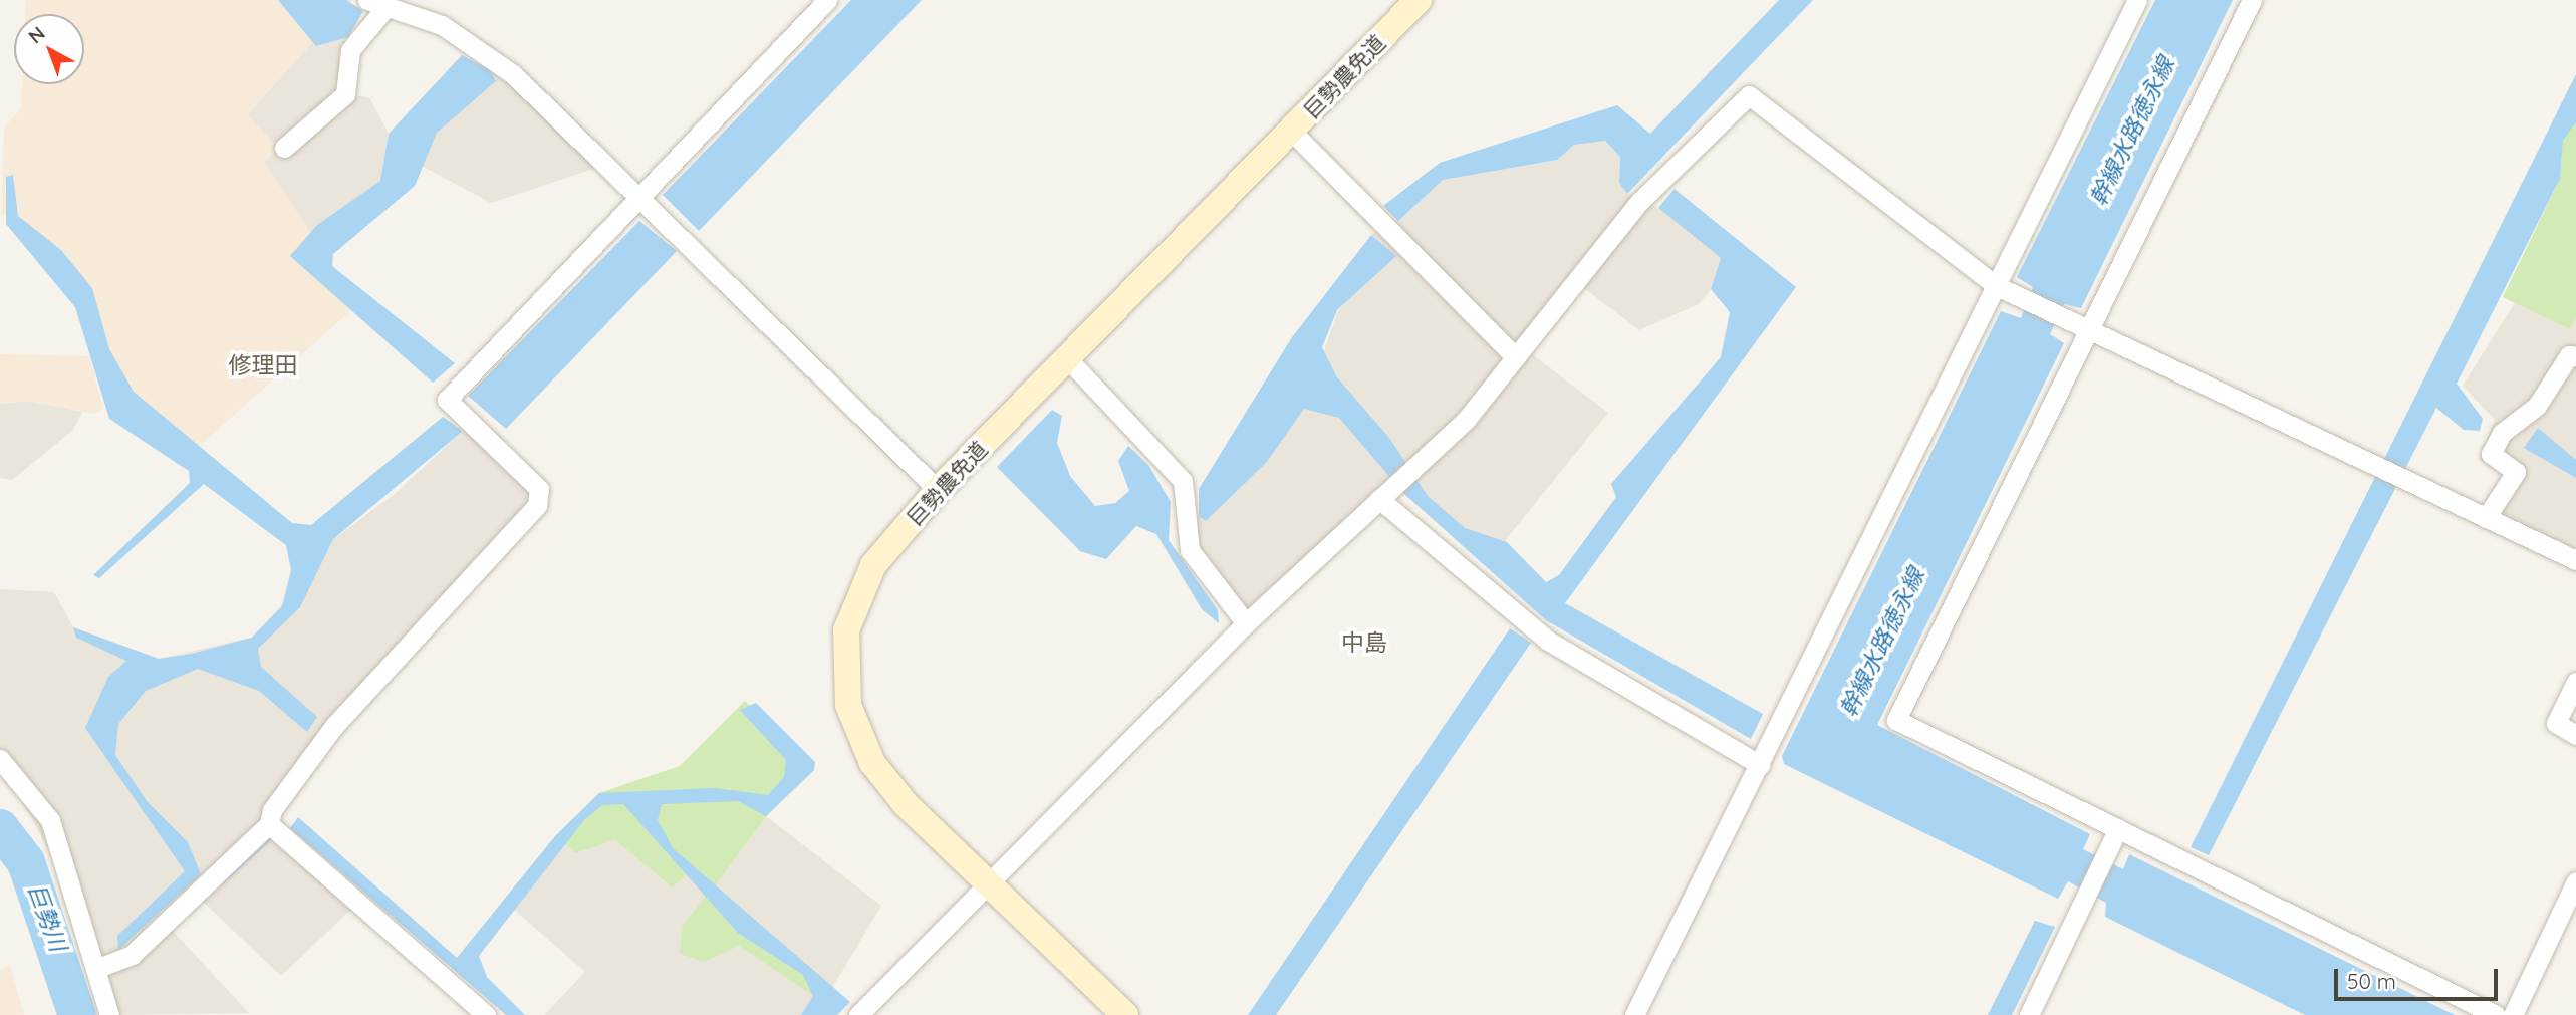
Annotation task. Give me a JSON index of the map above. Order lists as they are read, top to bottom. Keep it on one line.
{"streets":{"street":["巨勢農免道"]},"districts":["修理田","中島"],"water":["幹線水路徳永線","巨勢川"],"scale_bar":"50 m","north":"top left"}
